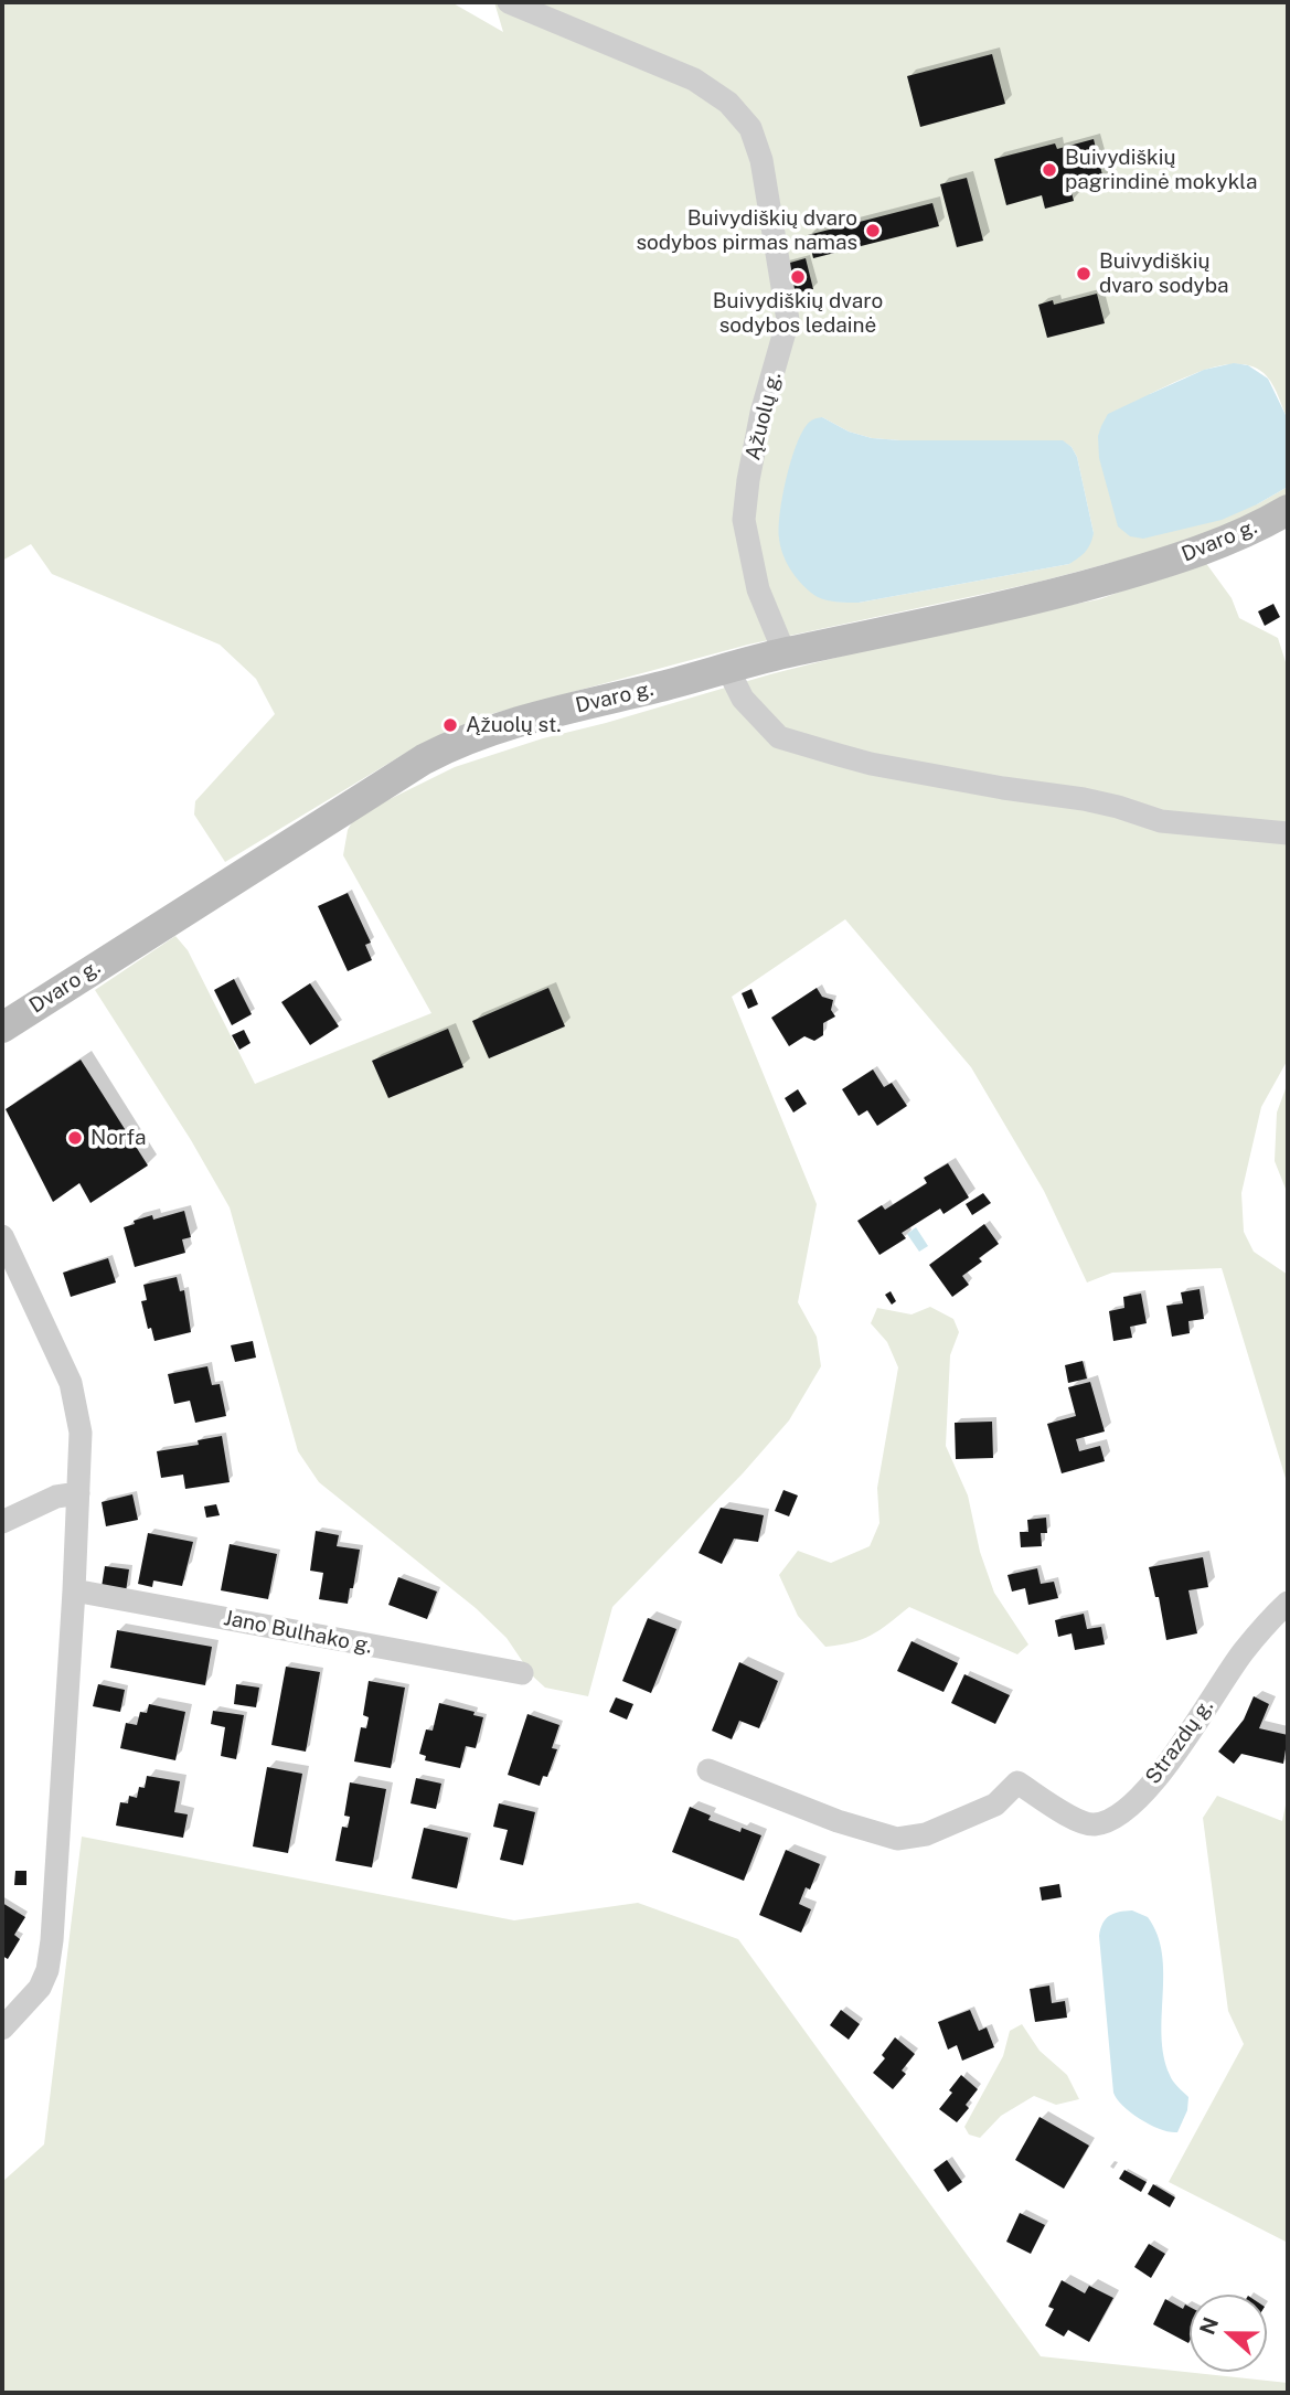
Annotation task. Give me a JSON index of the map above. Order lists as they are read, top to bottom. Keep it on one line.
{"streets":{"main road":["Dvaro g."],"street":["Ąžuolų g.","Jano Bulhako g.","Strazdų g."]},"crossings":[["Ąžuolų g.","Dvaro g."]],"places":["Buivydiškių pagrindinė mokykla","Buivydiškių dvaro sodybos pirmas namas","Buivydiškių dvaro sodyba","Buivydiškių dvaro sodybos ledainė","Ąžuolų st.","Norfa"],"north":"left"}
